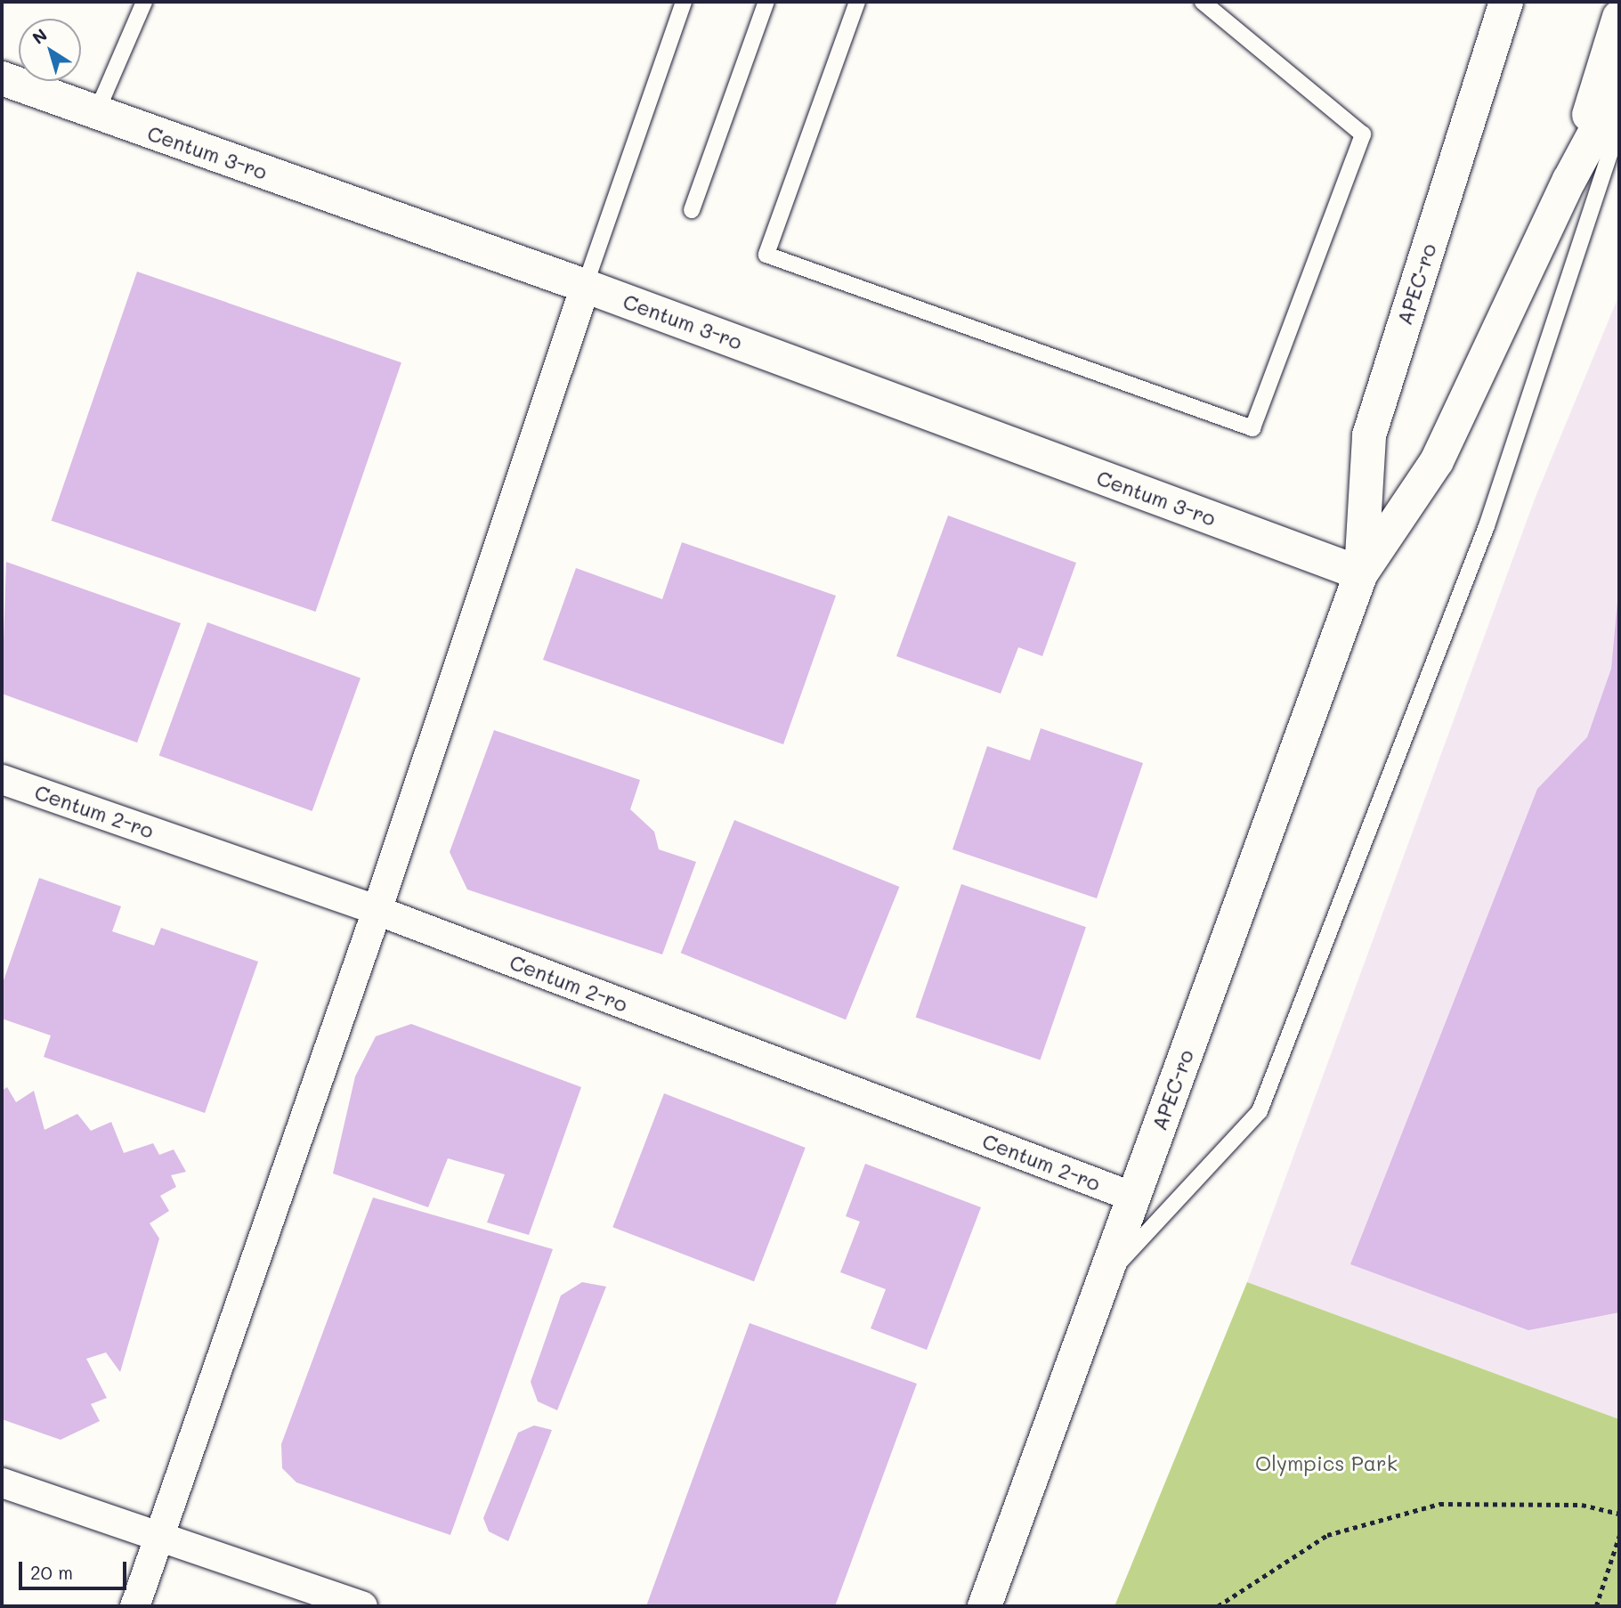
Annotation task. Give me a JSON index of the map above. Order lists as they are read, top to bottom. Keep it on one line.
{"streets":{"main road":["Centum 3-ro","APEC-ro"],"street":["Centum 2-ro"]},"crossings":[["Centum 3-ro","APEC-ro"],["APEC-ro","Centum 2-ro"]],"parks":["Olympics Park"],"scale_bar":"20 m","north":"top left"}
